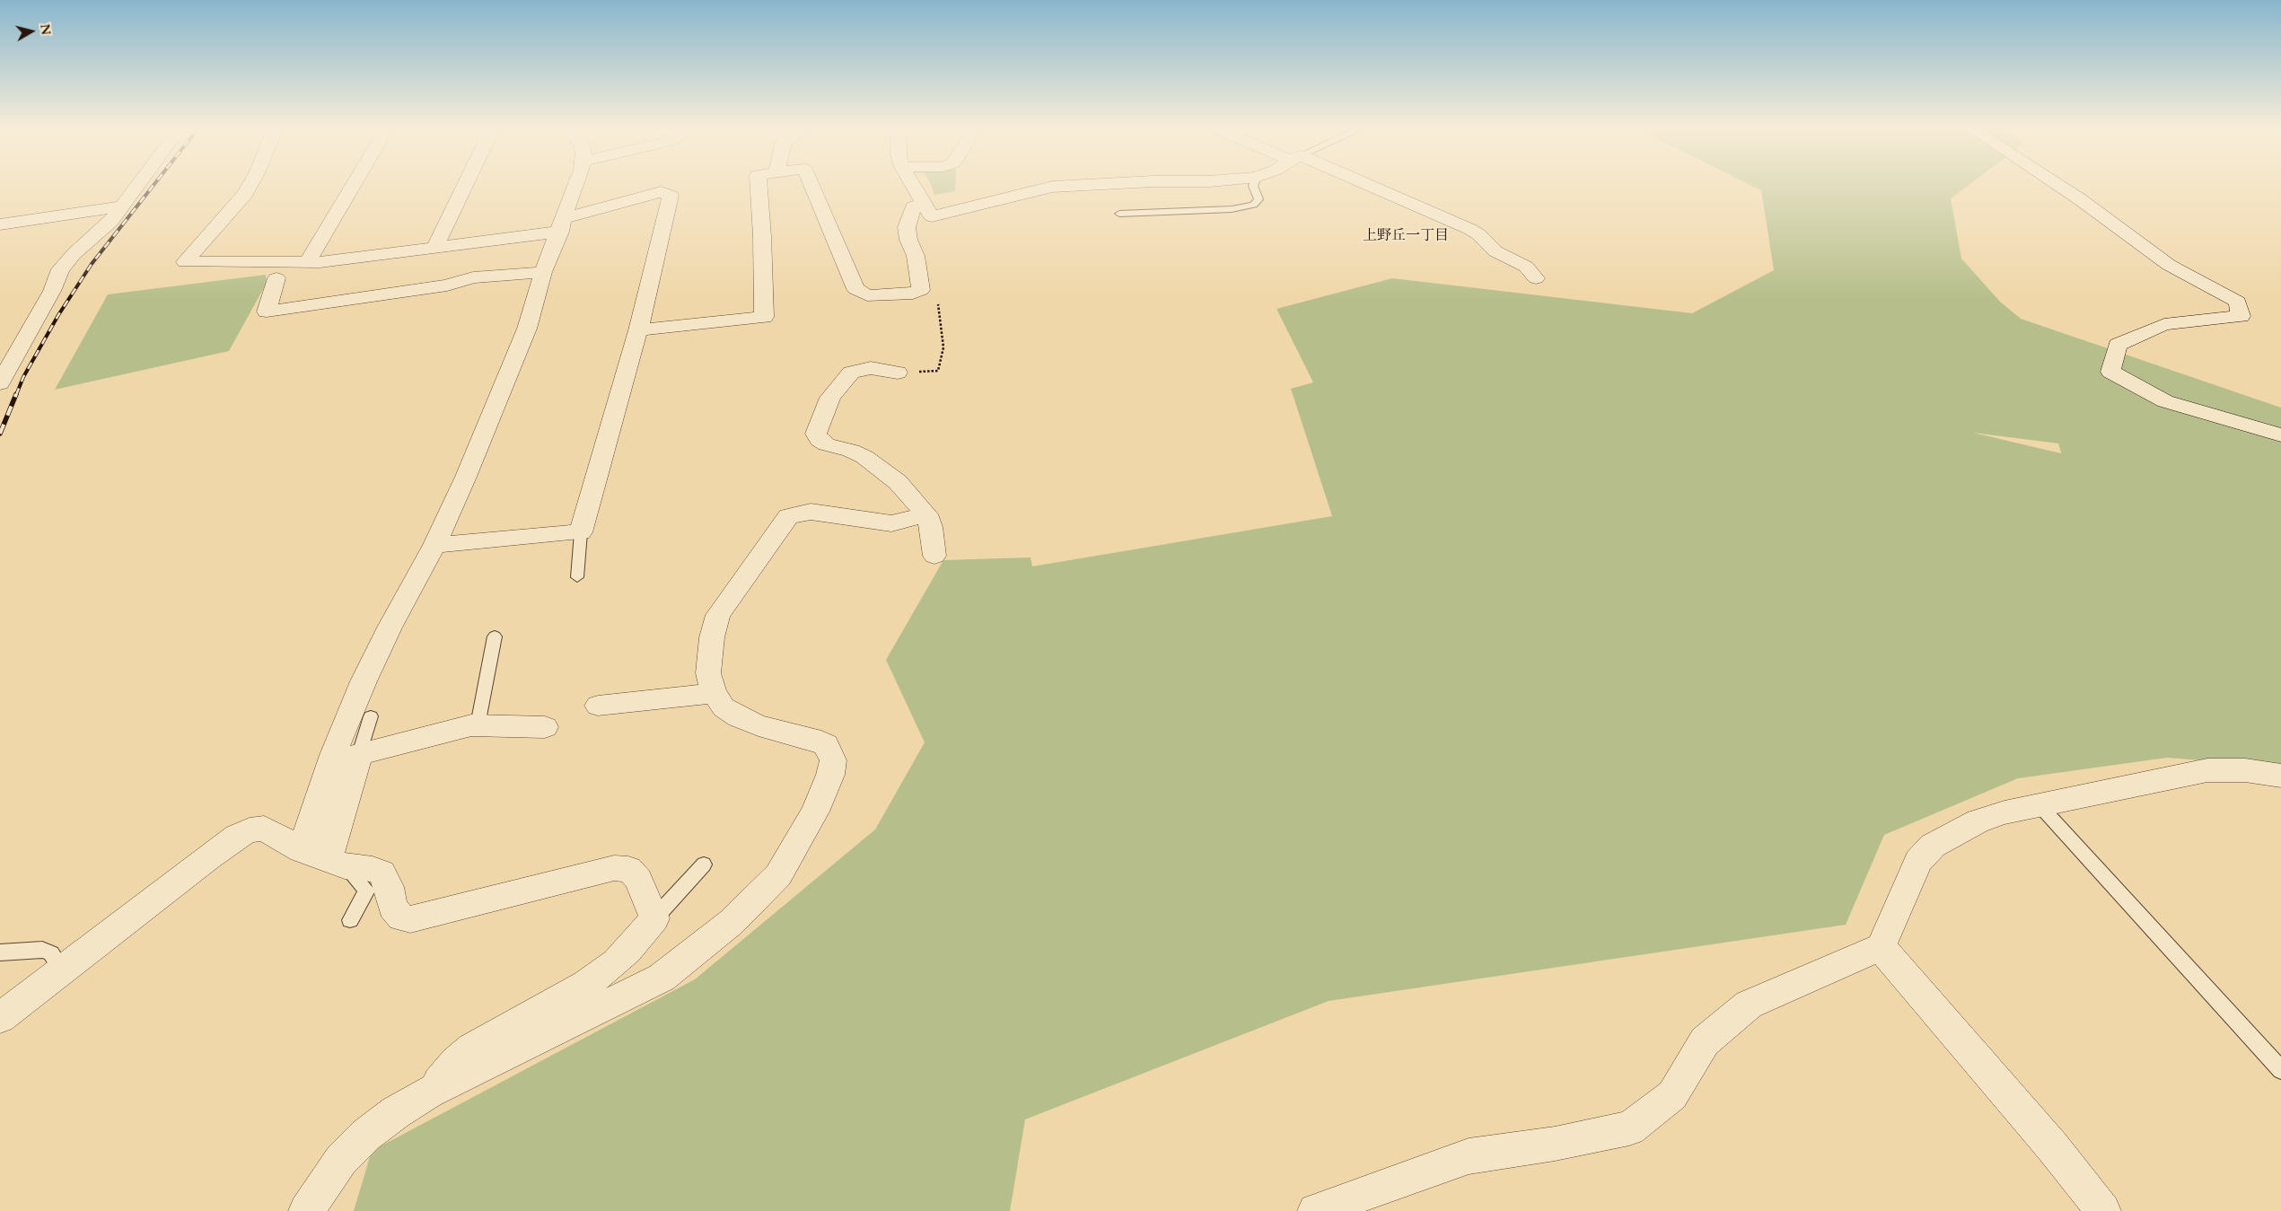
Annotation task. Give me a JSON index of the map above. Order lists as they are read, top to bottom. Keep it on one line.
{"districts":["上野丘一丁目"],"north":"right"}
